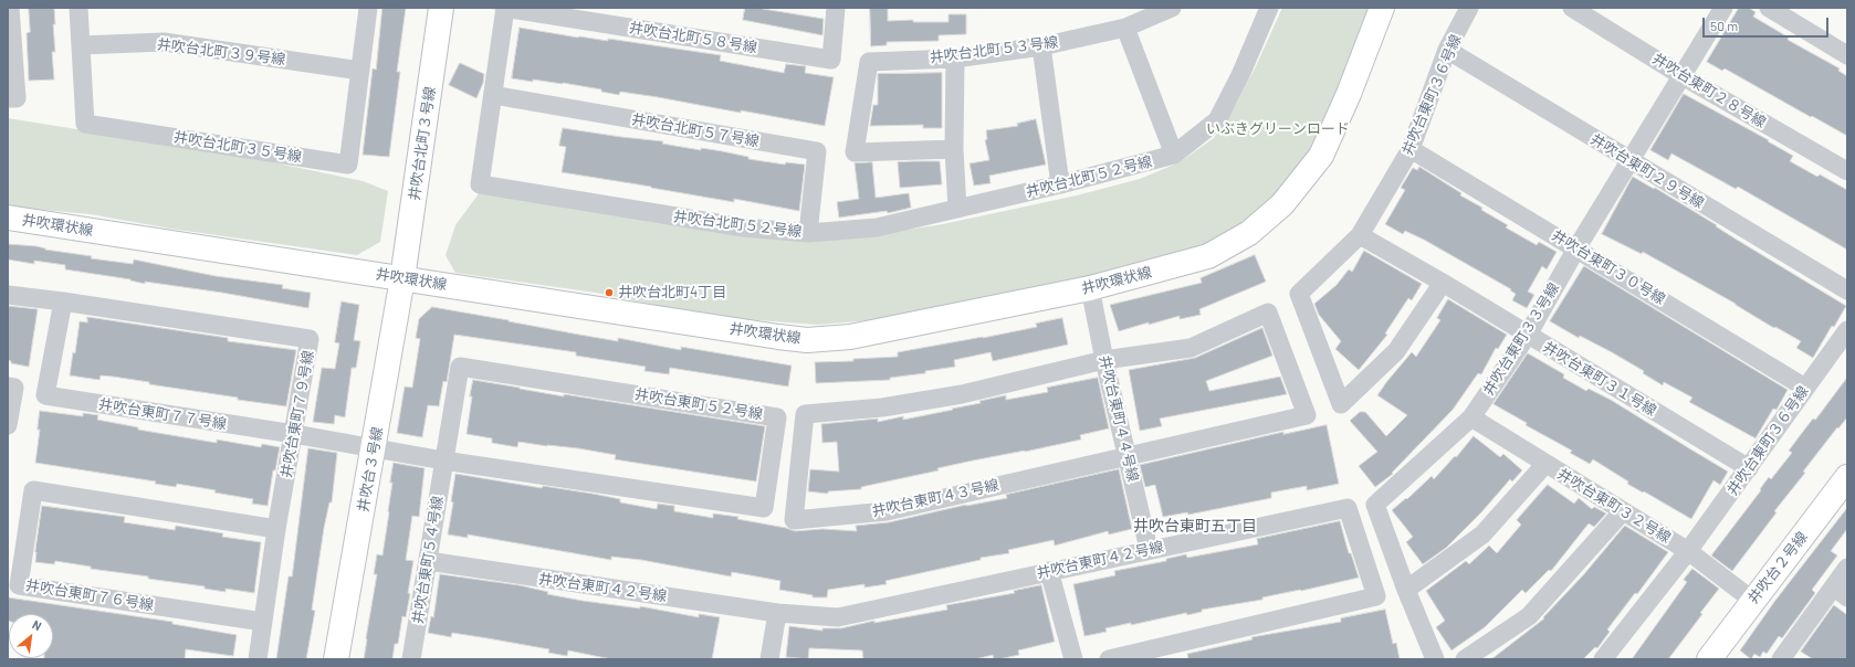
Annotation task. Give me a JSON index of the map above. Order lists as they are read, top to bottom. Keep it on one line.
{"streets":{"street":["井吹台北町５８号線","井吹台北町５３号線","井吹台北町３９号線","井吹台東町２８号線","井吹台東町３６号線","井吹台北町５７号線","井吹台北町３号線","井吹台北町３５号線","井吹台東町２９号線","井吹台北町５２号線","井吹環状線","井吹台東町３０号線","井吹台東町３３号線","井吹台東町３１号線","井吹台東町５２号線","井吹台東町７７号線","井吹台東町７９号線","井吹台東町４４号線","井吹台３号線","井吹台東町４３号線","井吹台東町３２号線","井吹台東町５４号線","井吹台東町４２号線","井吹台２号線","井吹台東町７６号線"]},"crossings":[["井吹台北町５８号線","井吹台北町５２号線"],["井吹台北町３９号線","井吹台北町３５号線"],["井吹台東町２８号線","井吹台東町３３号線"],["井吹台東町３６号線","井吹台東町２９号線"],["井吹台東町３６号線","井吹台東町３０号線"],["井吹台東町３６号線","井吹台東町３１号線"],["井吹台東町３６号線","井吹台東町３２号線"],["井吹台北町５７号線","井吹台北町５２号線"],["井吹台北町３号線","井吹環状線"],["井吹台北町３号線","井吹台３号線"],["井吹台東町２９号線","井吹台東町３３号線"],["井吹環状線","井吹台東町４４号線"],["井吹環状線","井吹台３号線"],["井吹台東町３０号線","井吹台東町３３号線"],["井吹台東町３３号線","井吹台東町３１号線"],["井吹台東町３３号線","井吹台東町３２号線"],["井吹台東町５２号線","井吹台東町７７号線"],["井吹台東町５２号線","井吹台３号線"],["井吹台東町５２号線","井吹台東町５４号線"],["井吹台東町７７号線","井吹台東町７９号線"],["井吹台東町７７号線","井吹台３号線"],["井吹台東町７９号線","井吹台東町７６号線"],["井吹台東町４４号線","井吹台東町４３号線"],["井吹台東町４４号線","井吹台東町４２号線"],["井吹台東町３２号線","井吹台２号線"],["井吹台東町５４号線","井吹台東町４２号線"]],"districts":["井吹台東町五丁目"],"parks":["いぶきグリーンロード"],"places":["井吹台北町4丁目"],"scale_bar":"50 m","north":"top right"}
